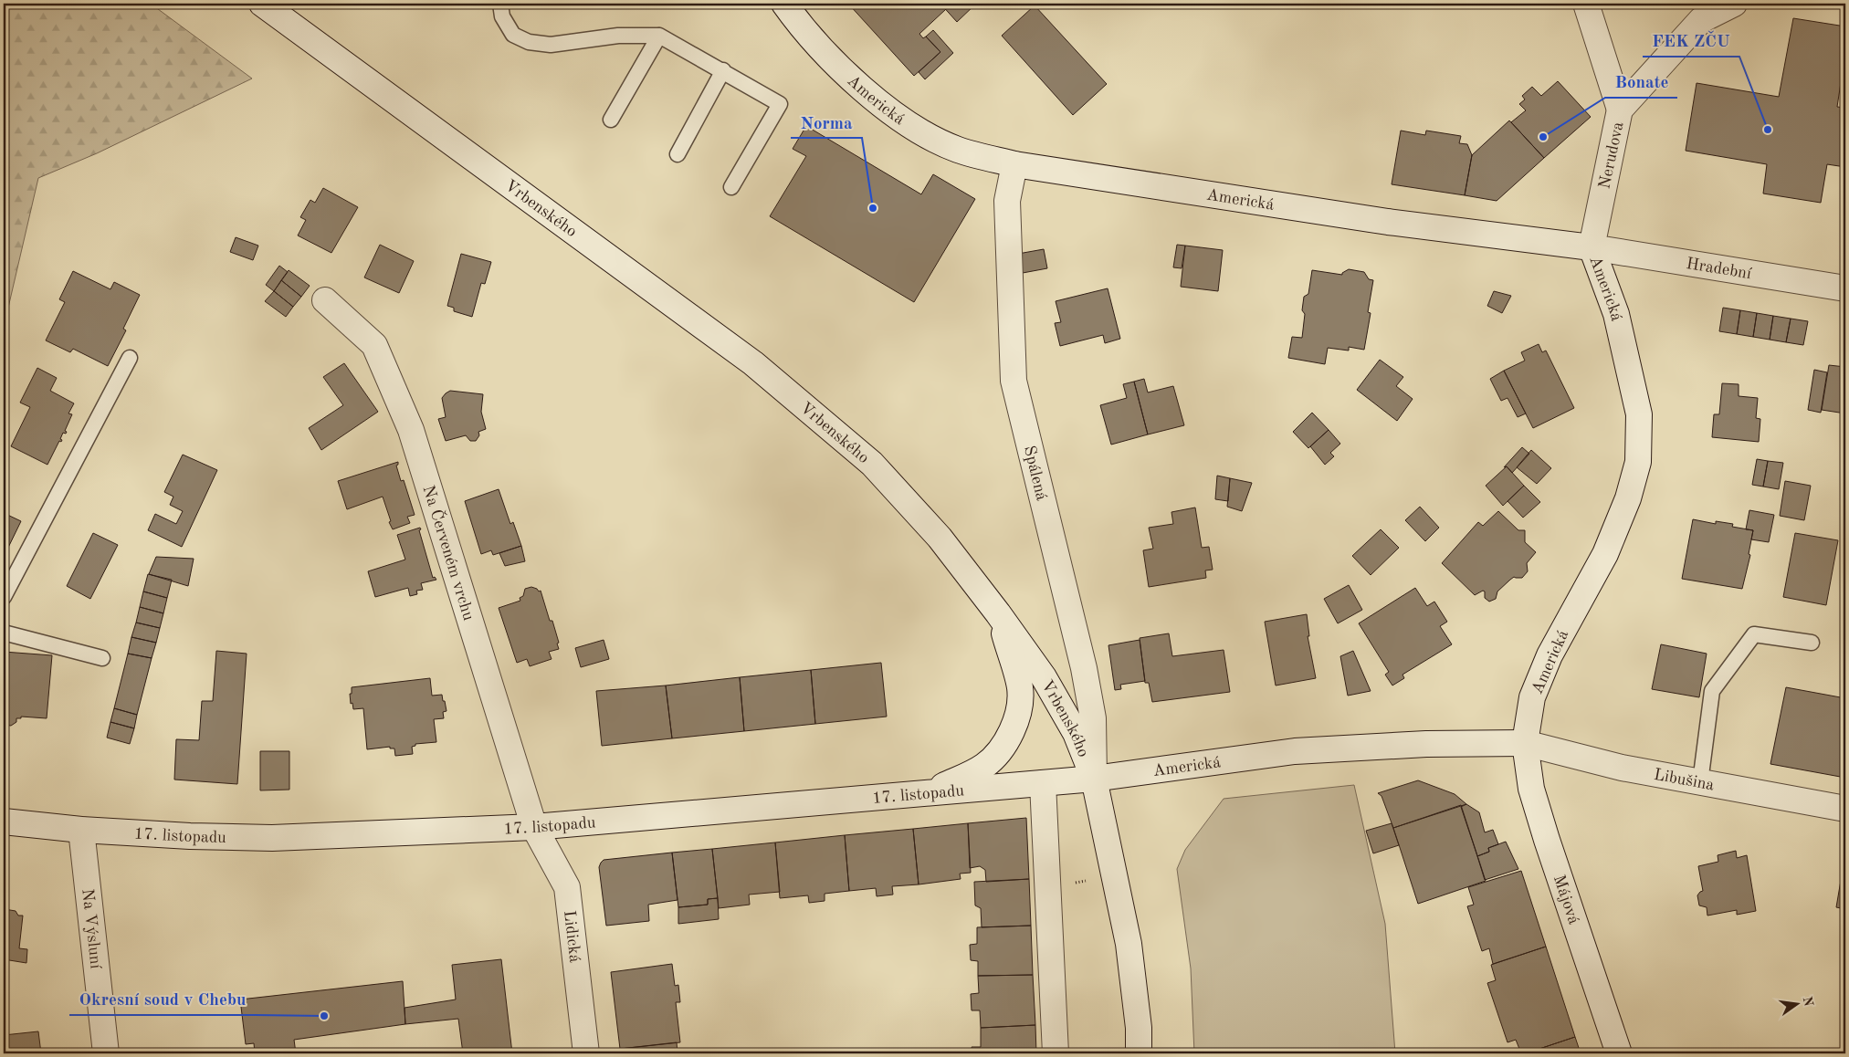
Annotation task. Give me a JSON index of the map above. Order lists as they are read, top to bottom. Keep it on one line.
{"streets":{"street":["Americká","Nerudova","Vrbenského","Hradební","Spálená","Na Červeném vrchu","Libušina","17. listopadu","Májová","Na Výsluní","Lidická"]},"crossings":[["Americká","Nerudova"],["Americká","Vrbenského"],["Americká","Hradební"],["Americká","Spálená"],["Americká","Libušina"],["Americká","17. listopadu"],["Americká","Májová"],["Nerudova","Hradební"],["Vrbenského","Spálená"],["Vrbenského","17. listopadu"],["Spálená","17. listopadu"],["Na Červeném vrchu","17. listopadu"],["Na Červeném vrchu","Lidická"],["Libušina","Májová"],["17. listopadu","Na Výsluní"],["17. listopadu","Lidická"]],"places":["FEK ZČU","Bonate","Norma","Okresní soud v Chebu"],"north":"right"}
